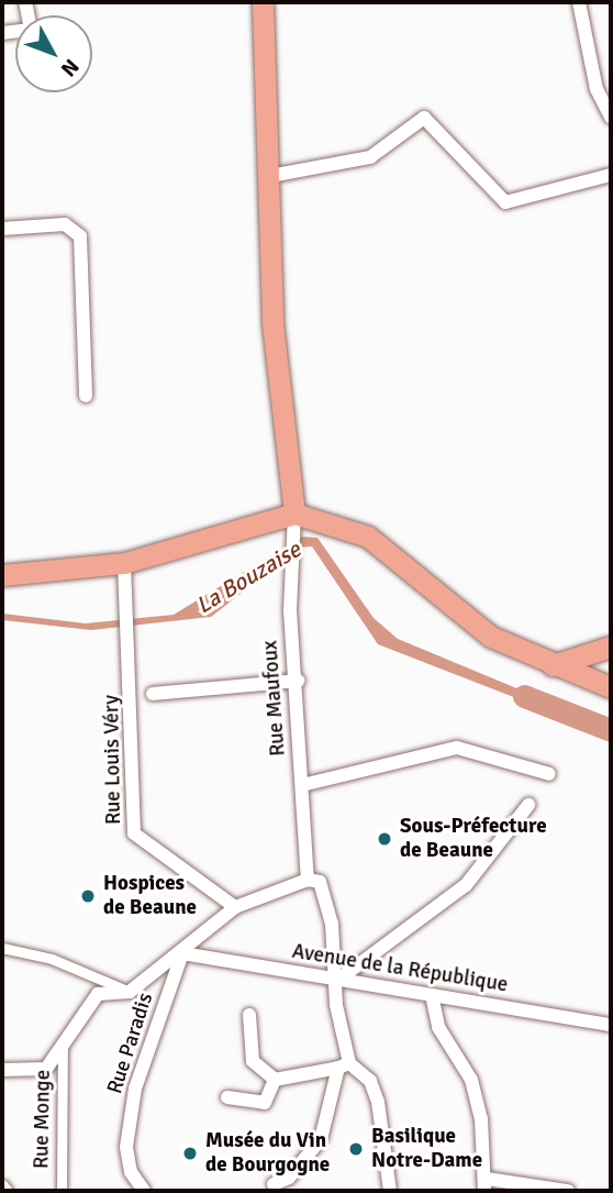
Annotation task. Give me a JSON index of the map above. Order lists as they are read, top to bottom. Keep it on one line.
{"streets":{"street":["Rue Maufoux","Rue Louis Véry","Avenue de la République","Rue Paradis","Rue Monge"]},"crossings":[["Avenue de la République","Rue Paradis"]],"water":["La Bouzaise"],"places":["Sous-Préfecture de Beaune","Hospices de Beaune","Basilique Notre-Dame","Musée du Vin de Bourgogne"],"north":"bottom right"}
